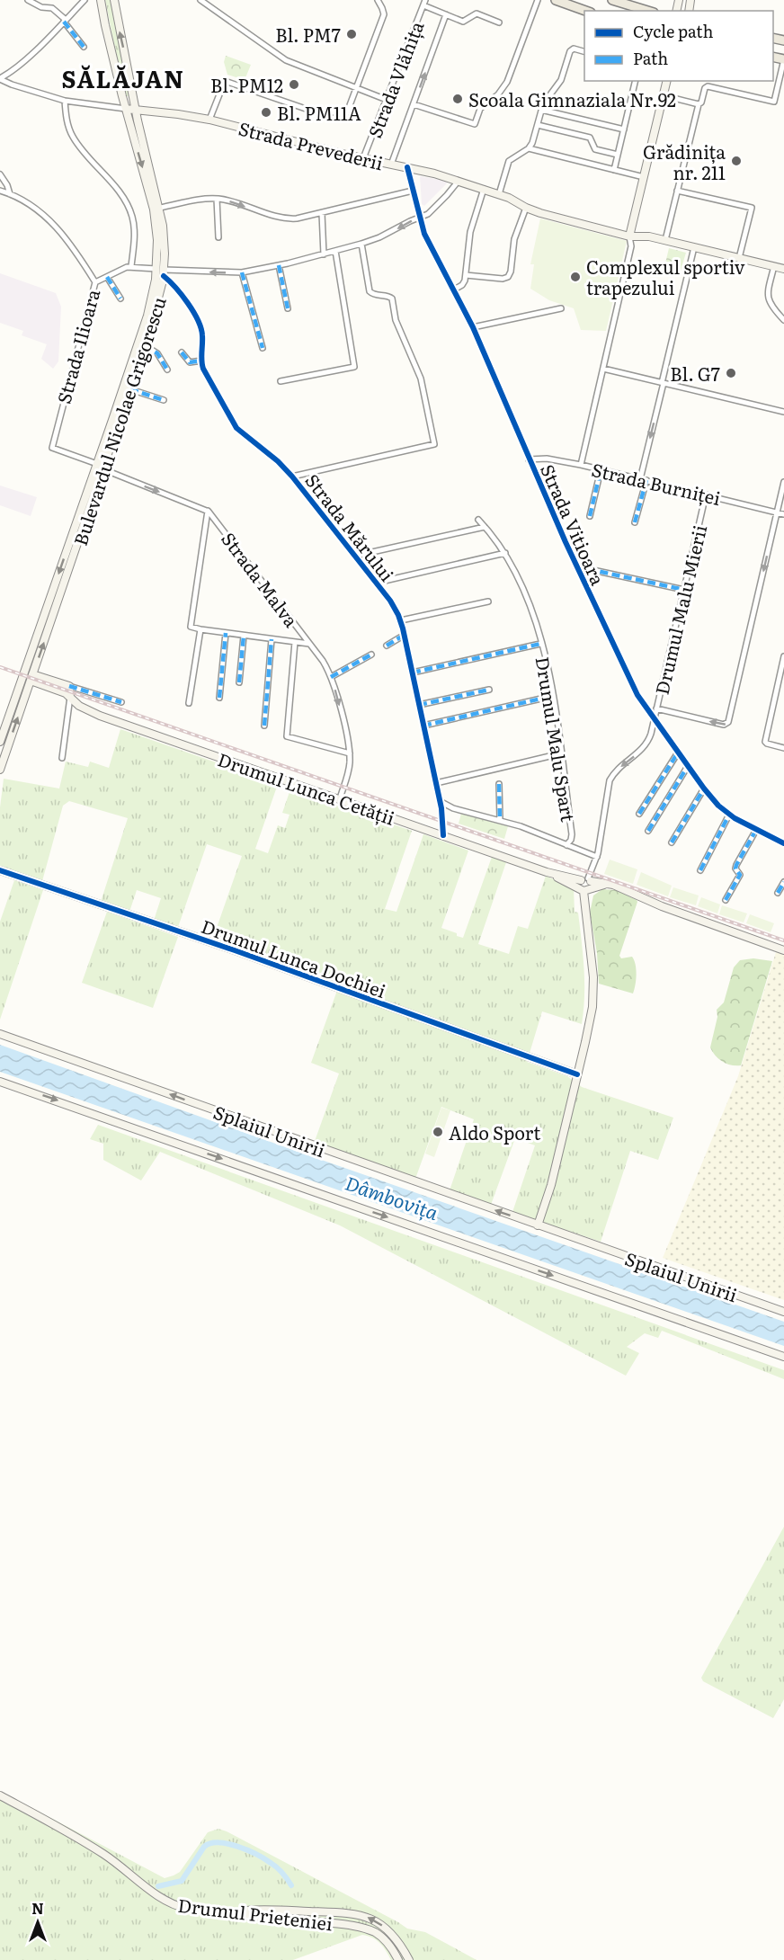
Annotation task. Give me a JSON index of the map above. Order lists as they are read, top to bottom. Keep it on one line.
{"streets":{"street":["Strada Vlăhița","Strada Prevederii","Strada Ilioara","Bulevardul Nicolae Grigorescu","Strada Burniței","Strada Vitioara","Strada Mărului","Strada Malva","Drumul Malu Mierii","Drumul Malu Spart","Drumul Lunca Cetății","Drumul Lunca Dochiei","Splaiul Unirii","Drumul Prieteniei"]},"crossings":[["Strada Vlăhița","Strada Prevederii"],["Strada Prevederii","Bulevardul Nicolae Grigorescu"],["Strada Prevederii","Strada Vitioara"],["Strada Ilioara","Bulevardul Nicolae Grigorescu"],["Bulevardul Nicolae Grigorescu","Strada Mărului"],["Bulevardul Nicolae Grigorescu","Drumul Lunca Cetății"],["Strada Burniței","Strada Vitioara"],["Strada Burniței","Drumul Malu Mierii"],["Strada Vitioara","Drumul Malu Mierii"],["Strada Mărului","Drumul Malu Spart"],["Strada Mărului","Drumul Lunca Cetății"],["Strada Malva","Drumul Lunca Cetății"],["Drumul Malu Mierii","Drumul Lunca Cetății"]],"districts":["SĂLĂJAN"],"water":["Dâmbovița"],"places":["Bl. PM7","Bl. PM12","Scoala Gimnaziala Nr.92","Bl. PM11A","Grădinița nr. 211","Complexul sportiv trapezului","Bl. G7","Aldo Sport"],"legend":["Cycle path","Path"],"north":"top"}
